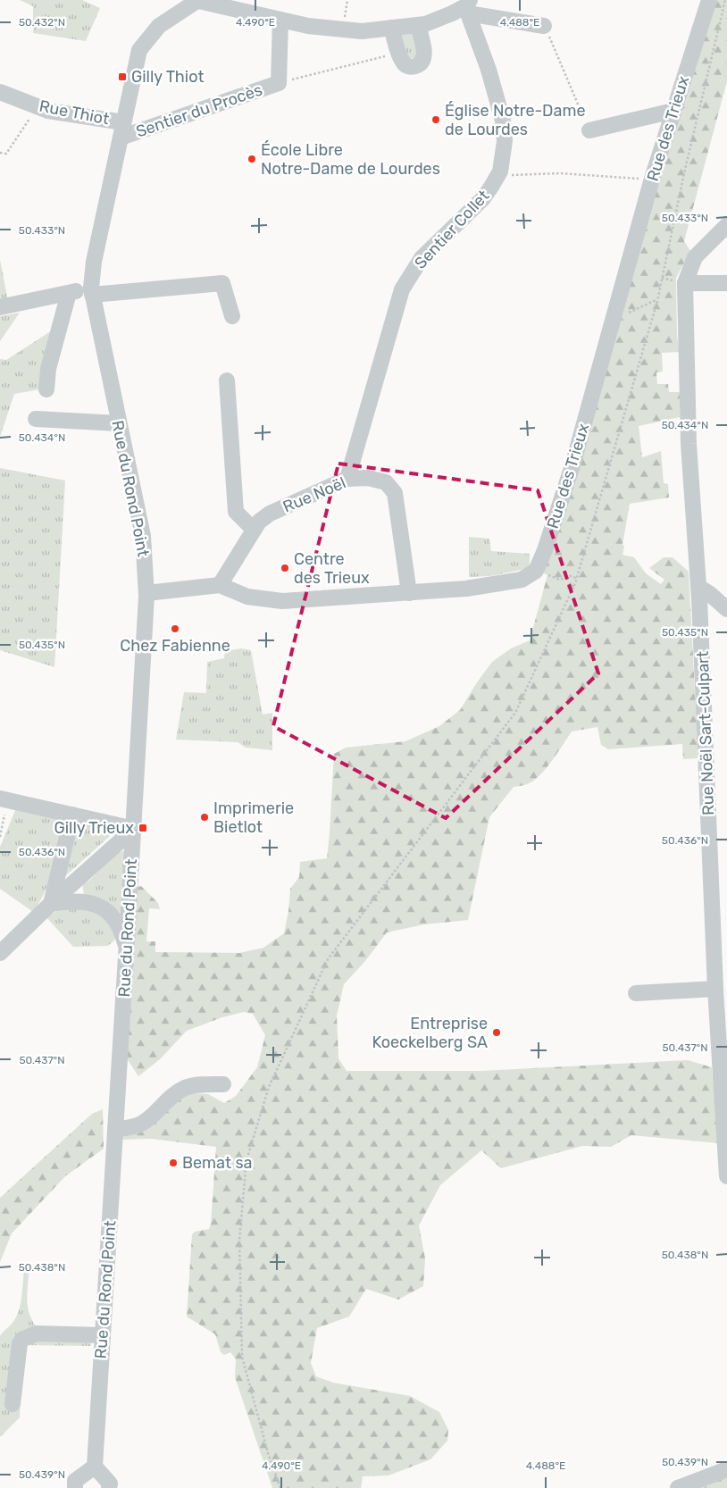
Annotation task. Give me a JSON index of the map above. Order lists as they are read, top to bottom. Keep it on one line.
{"streets":{"street":["Sentier du Procès","Rue Thiot","Rue des Trieux","Sentier Collet","Rue du Rond Point","Rue Noël","Rue Noël Sart-Culpart"]},"crossings":[["Sentier du Procès","Rue du Rond Point"],["Rue Thiot","Rue du Rond Point"],["Sentier Collet","Rue Noël"]],"places":{"transit":["Gilly Thiot","Gilly Trieux"],"other":["Église Notre-Dame de Lourdes","École Libre Notre-Dame de Lourdes","Centre des Trieux","Chez Fabienne","Imprimerie Bietlot","Entreprise Koeckelberg SA","Bemat sa"]},"coordinates":["4.490°E","4.488°E","50.432°N","50.433°N","50.434°N","50.435°N","50.436°N","50.437°N","50.438°N","50.439°N"]}
